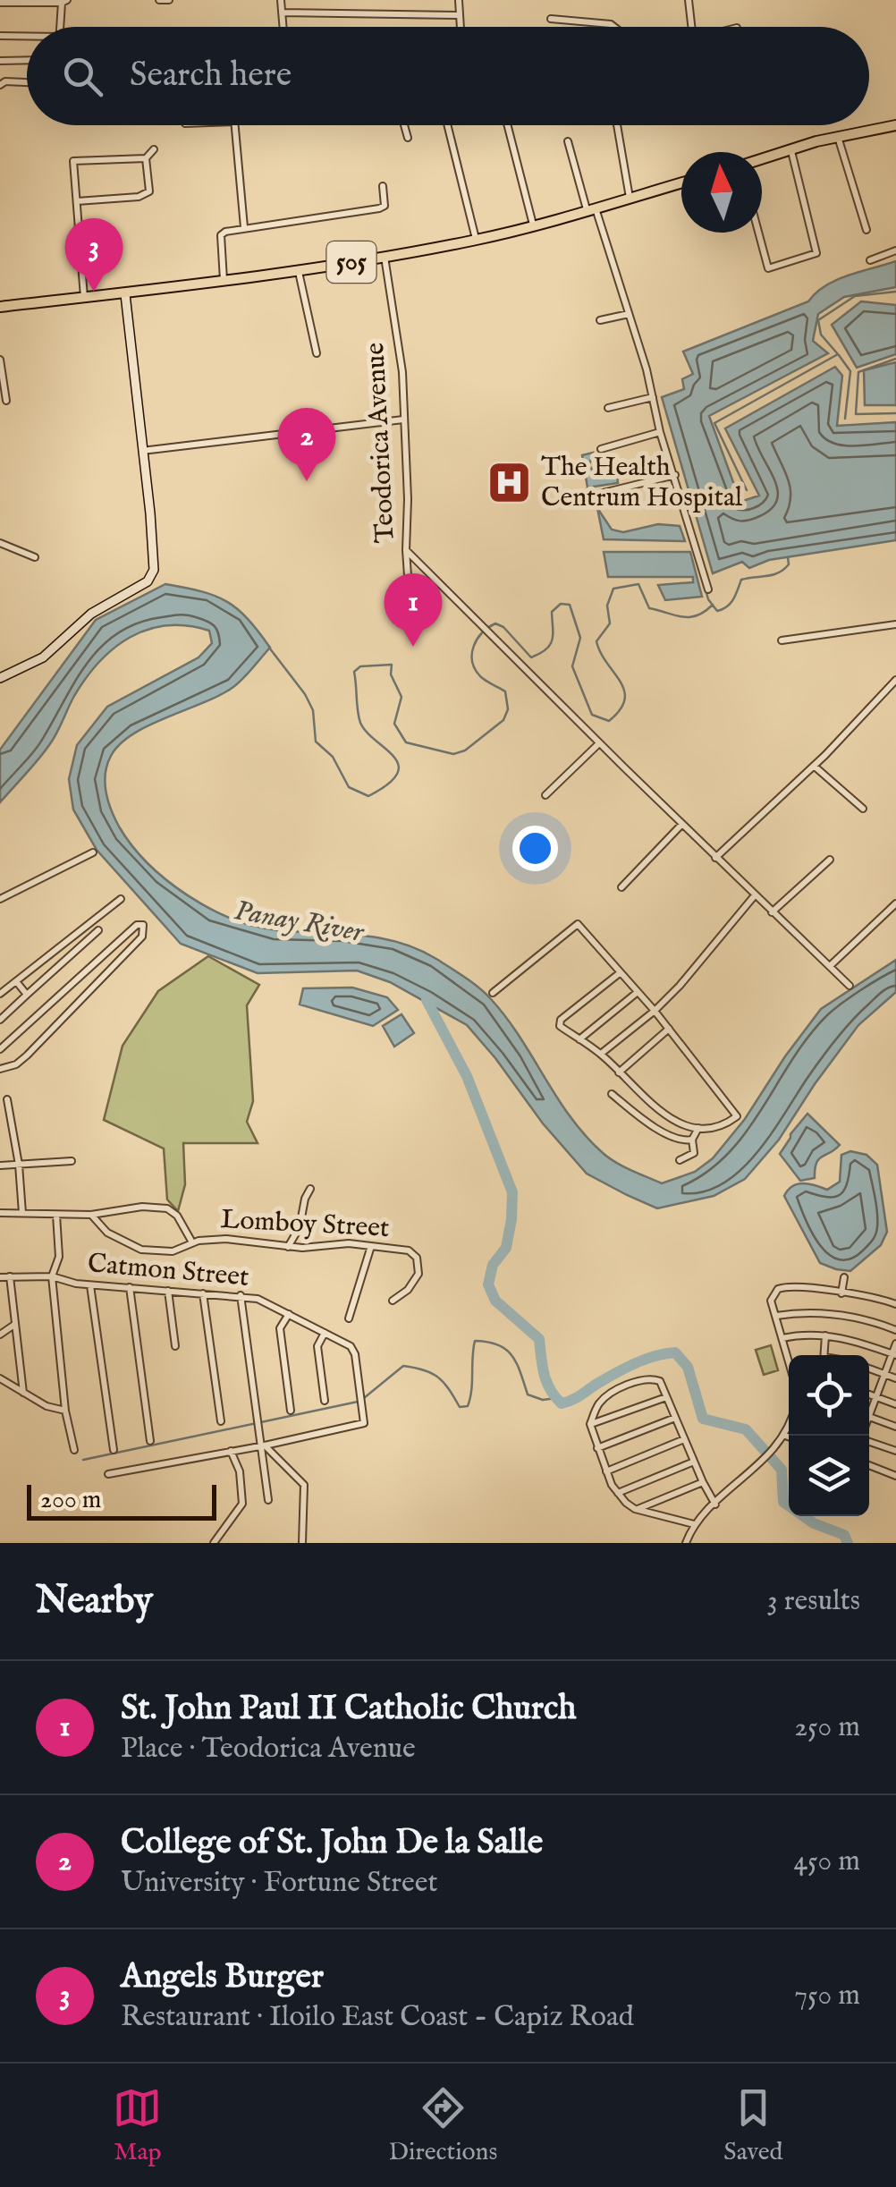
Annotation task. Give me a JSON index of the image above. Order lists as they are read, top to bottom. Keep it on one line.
{"streets":{"main road":["505"],"street":["Teodorica Avenue","Lomboy Street","Catmon Street"]},"crossings":[["505","Teodorica Avenue"]],"water":["Panay River"],"places":{"hospital":["The Health Centrum Hospital"]},"scale_bar":"200 m","north":"top","page":{"search":"Search here","pins":["3","2","1"],"scale":"200 m","heading":["Nearby","3 results"],"list":[{"mark":"1","name":"St. John Paul II Catholic Church","note":"Place · Teodorica Avenue","value":"250 m"},{"mark":"2","name":"College of St. John De la Salle","note":"University · Fortune Street","value":"450 m"},{"mark":"3","name":"Angels Burger","note":"Restaurant · Iloilo East Coast - Capiz Road","value":"750 m"}],"nav":["Map","Directions","Saved"]}}
